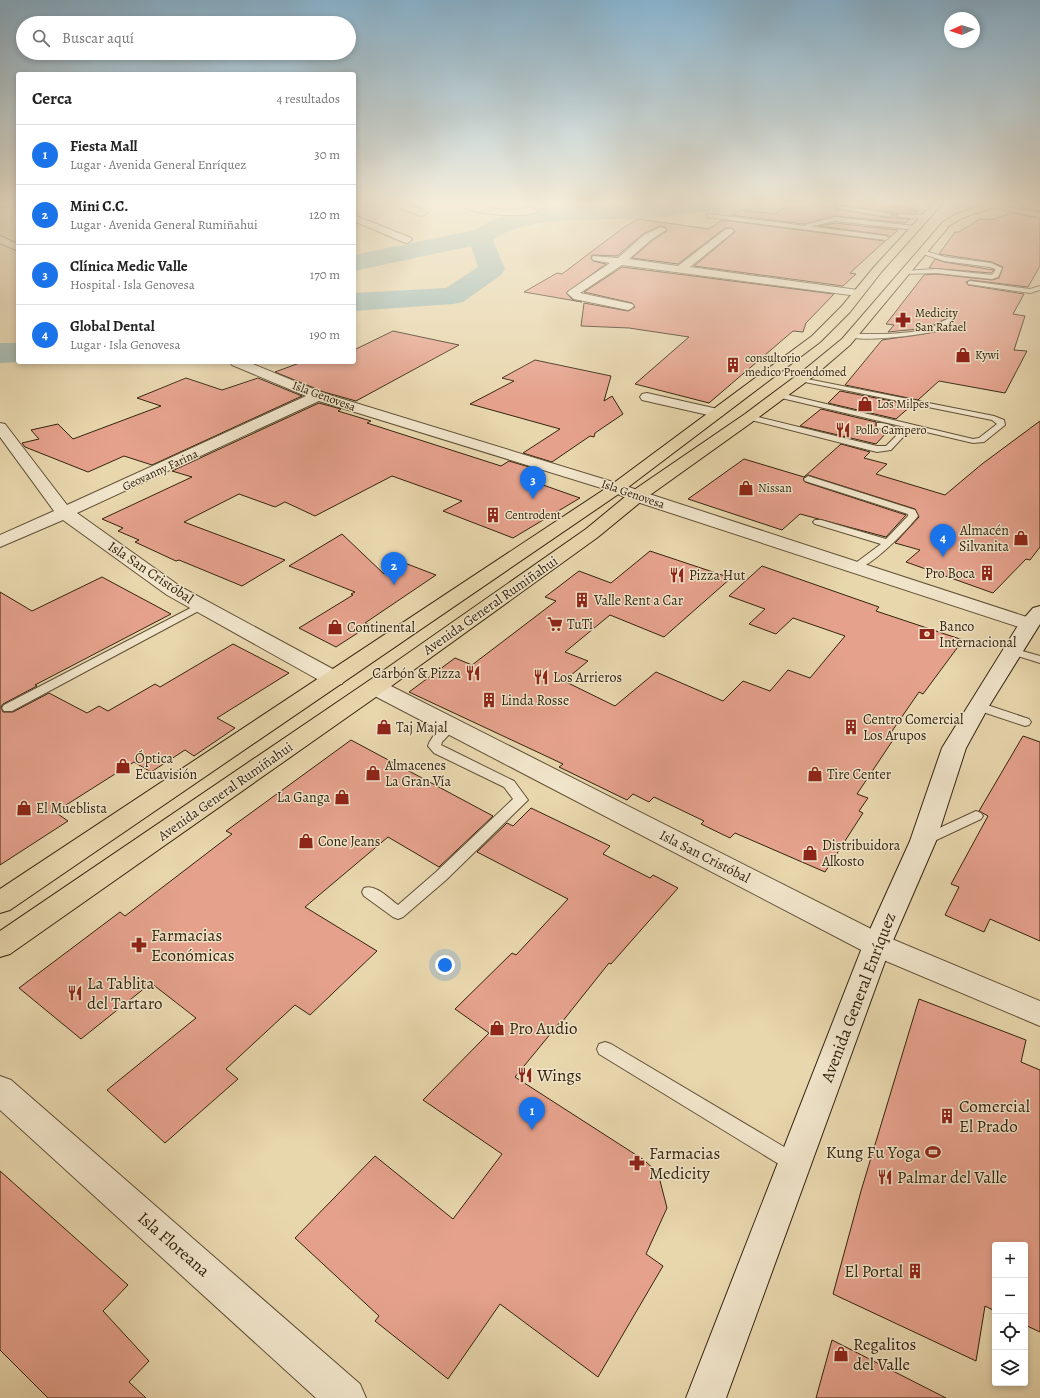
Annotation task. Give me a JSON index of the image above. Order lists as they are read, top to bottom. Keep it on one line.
{"streets":{"highway":["Avenida General Rumiñahui"],"street":["Isla Genovesa","Geovanny Farina","Isla San Cristóbal","Avenida General Enríquez","Isla Floreana"]},"crossings":[["Isla Genovesa","Geovanny Farina"],["Isla Genovesa","Avenida General Rumiñahui"],["Isla Genovesa","Avenida General Enríquez"],["Geovanny Farina","Isla San Cristóbal"],["Isla San Cristóbal","Avenida General Rumiñahui"],["Isla San Cristóbal","Avenida General Enríquez"]],"places":{"pharmacy":["Medicity San Rafael","Farmacias Económicas","Farmacias Medicity"],"shop":["Kywi","Los Milpes","Nissan","Almacén Silvanita","Continental","Taj Majal","Óptica Ecuavisión","Almacenes La Gran Vía","Tire Center","La Ganga","El Mueblista","Cone Jeans","Distribuidora Alkosto","Pro Audio","Regalitos del Valle"],"building":["consultorio medico Proendomed","Centrodent","Pro Boca","Valle Rent a Car","Linda Rosse","Centro Comercial Los Arupos","Comercial El Prado","El Portal"],"restaurant":["Pollo Campero","Pizza Hut","Carbón & Pizza","Los Arrieros","La Tablita del Tartaro","Wings","Palmar del Valle"],"supermarket":["TuTi"],"bank":["Banco Internacional"],"sports":["Kung Fu Yoga"]},"north":"left","page":{"search":"Buscar aquí","heading":["Cerca","4 resultados"],"list":[{"mark":"1","name":"Fiesta Mall","note":"Lugar · Avenida General Enríquez","value":"30 m"},{"mark":"2","name":"Mini C.C.","note":"Lugar · Avenida General Rumiñahui","value":"120 m"},{"mark":"3","name":"Clínica Medic Valle","note":"Hospital · Isla Genovesa","value":"170 m"},{"mark":"4","name":"Global Dental","note":"Lugar · Isla Genovesa","value":"190 m"}],"pins":["3","4","2","1"],"map_buttons":["+","−"]}}
